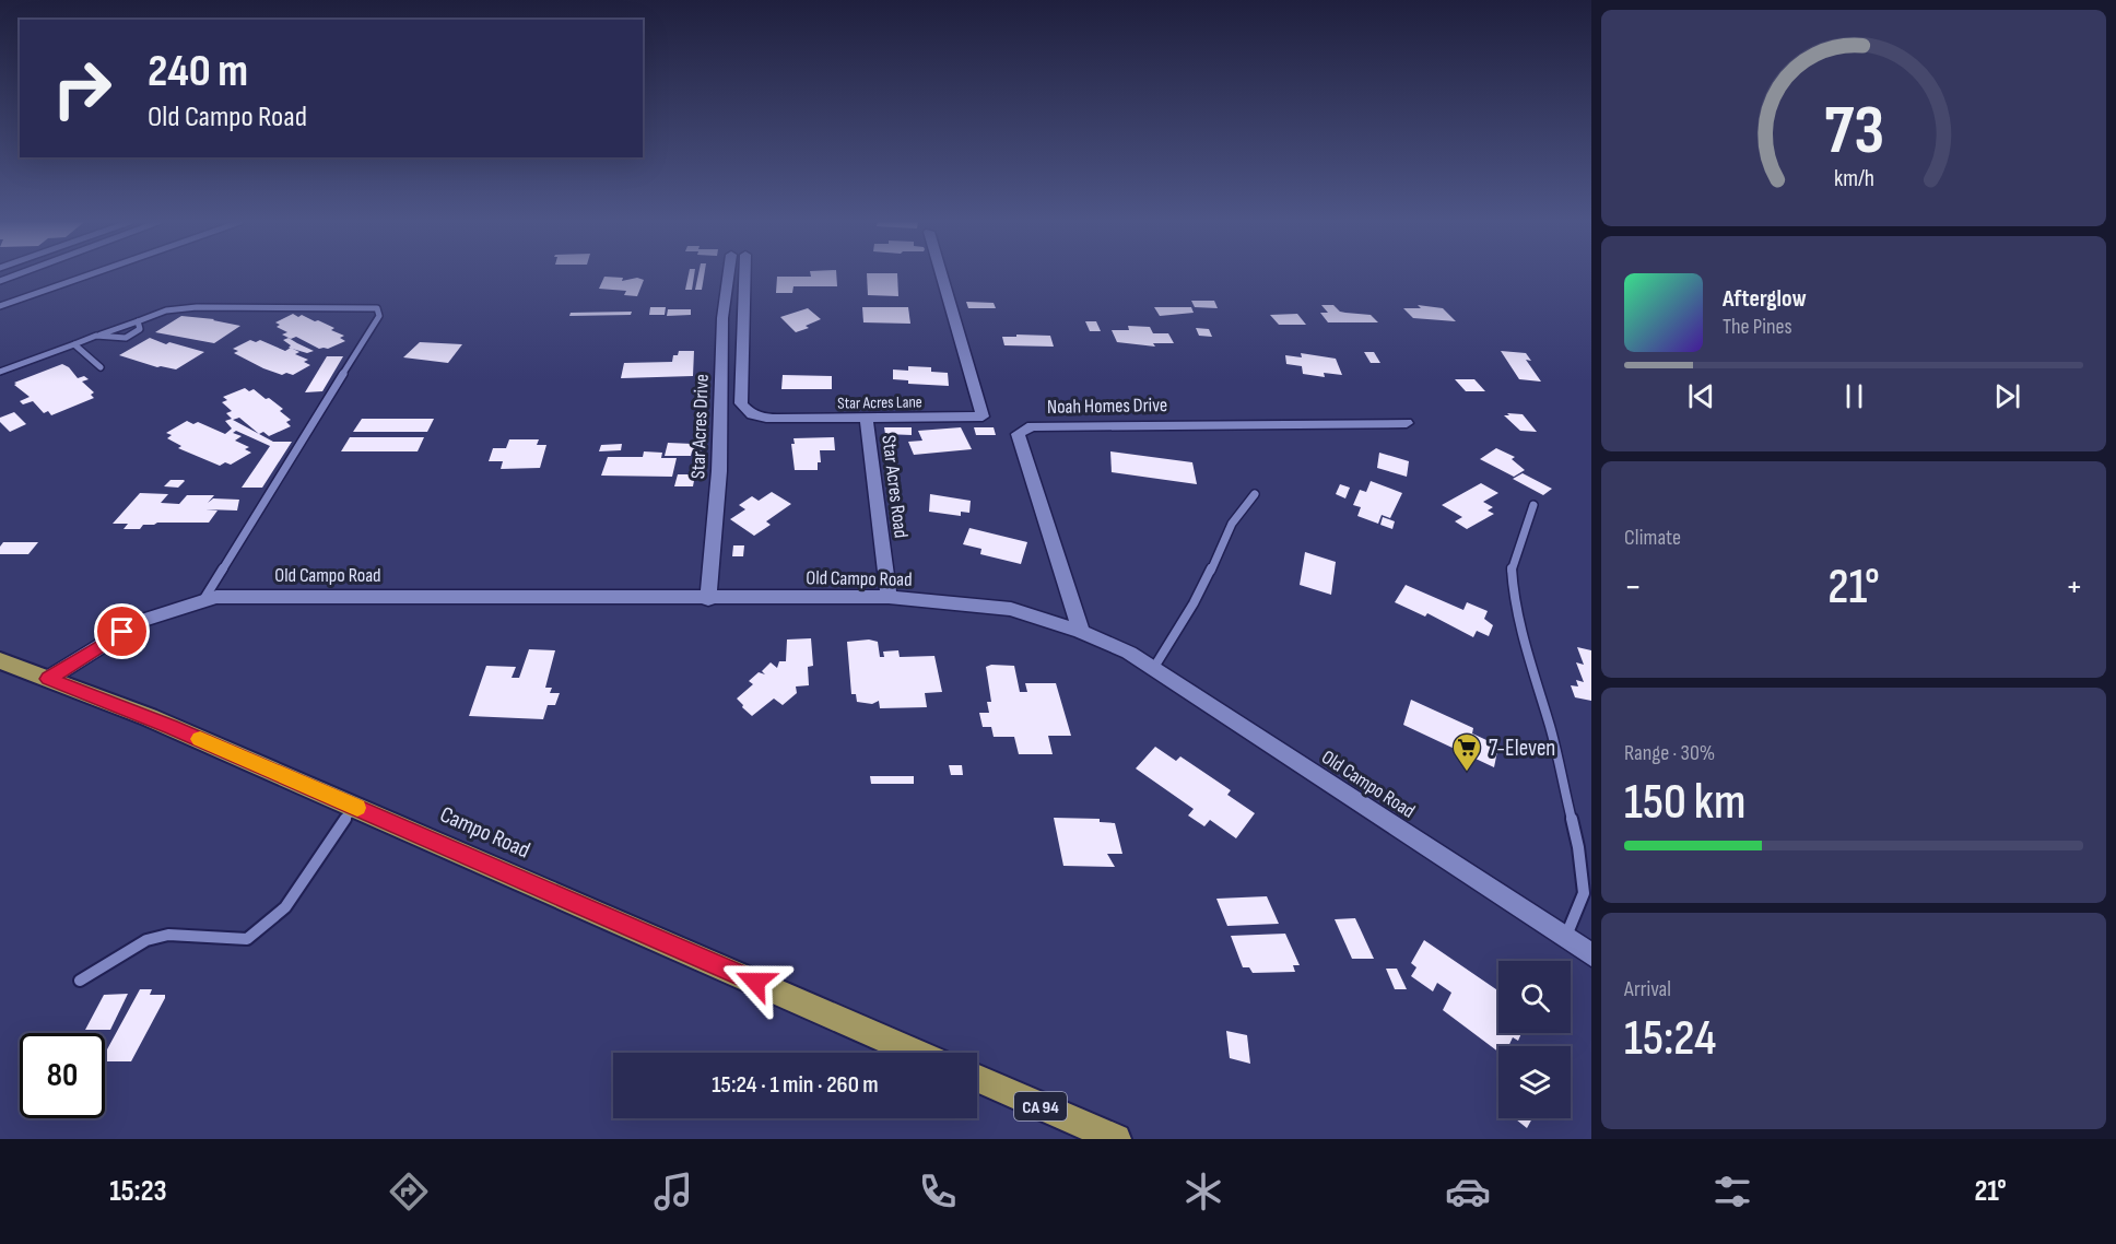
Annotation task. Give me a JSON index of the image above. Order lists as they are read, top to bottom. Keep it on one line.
{"streets":{"highway":["Campo Road","CA 94"],"street":["Star Acres Lane","Noah Homes Drive","Star Acres Drive","Star Acres Road","Old Campo Road"]},"crossings":[["Star Acres Lane","Star Acres Road"],["Noah Homes Drive","Old Campo Road"],["Star Acres Drive","Old Campo Road"],["Star Acres Road","Old Campo Road"],["Old Campo Road","Campo Road"]],"places":{"supermarket":["7-Eleven"]},"page":{"turn":["240 m","Old Campo Road"],"song":["Afterglow","The Pines"],"tile":["Climate",["Range · 30%","150 km"],["Arrival","15:24"]],"heat":["−","21°","+"],"limit":"80","trip":"15:24 · 1 min · 260 m","tabs":["15:23","21°"],"gauge":["73","km/h"]}}
